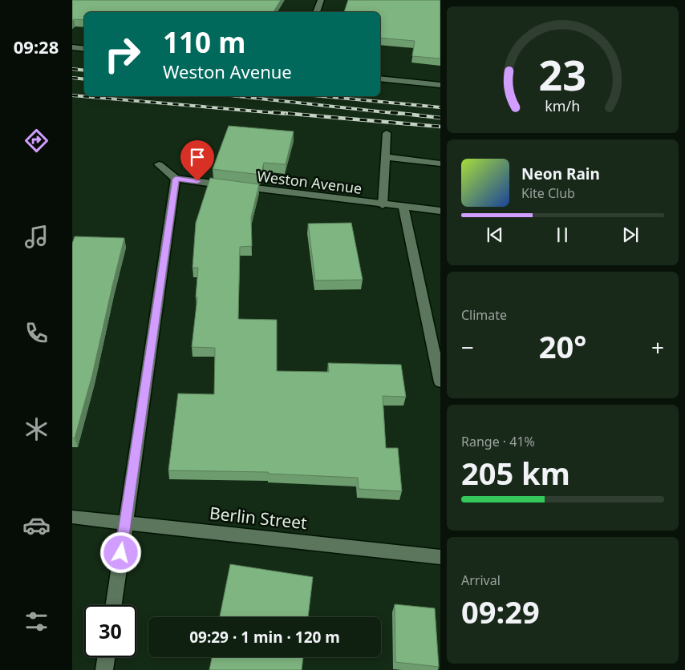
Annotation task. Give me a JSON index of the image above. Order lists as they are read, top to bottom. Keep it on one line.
{"streets":{"street":["Weston Avenue","Berlin Street"]},"page":{"tabs":"09:28","turn":["110 m","Weston Avenue"],"song":["Neon Rain","Kite Club"],"tile":["Climate",["Range · 41%","205 km"],["Arrival","09:29"]],"heat":["−","20°","+"],"limit":"30","trip":"09:29 · 1 min · 120 m","gauge":["23","km/h"]}}
